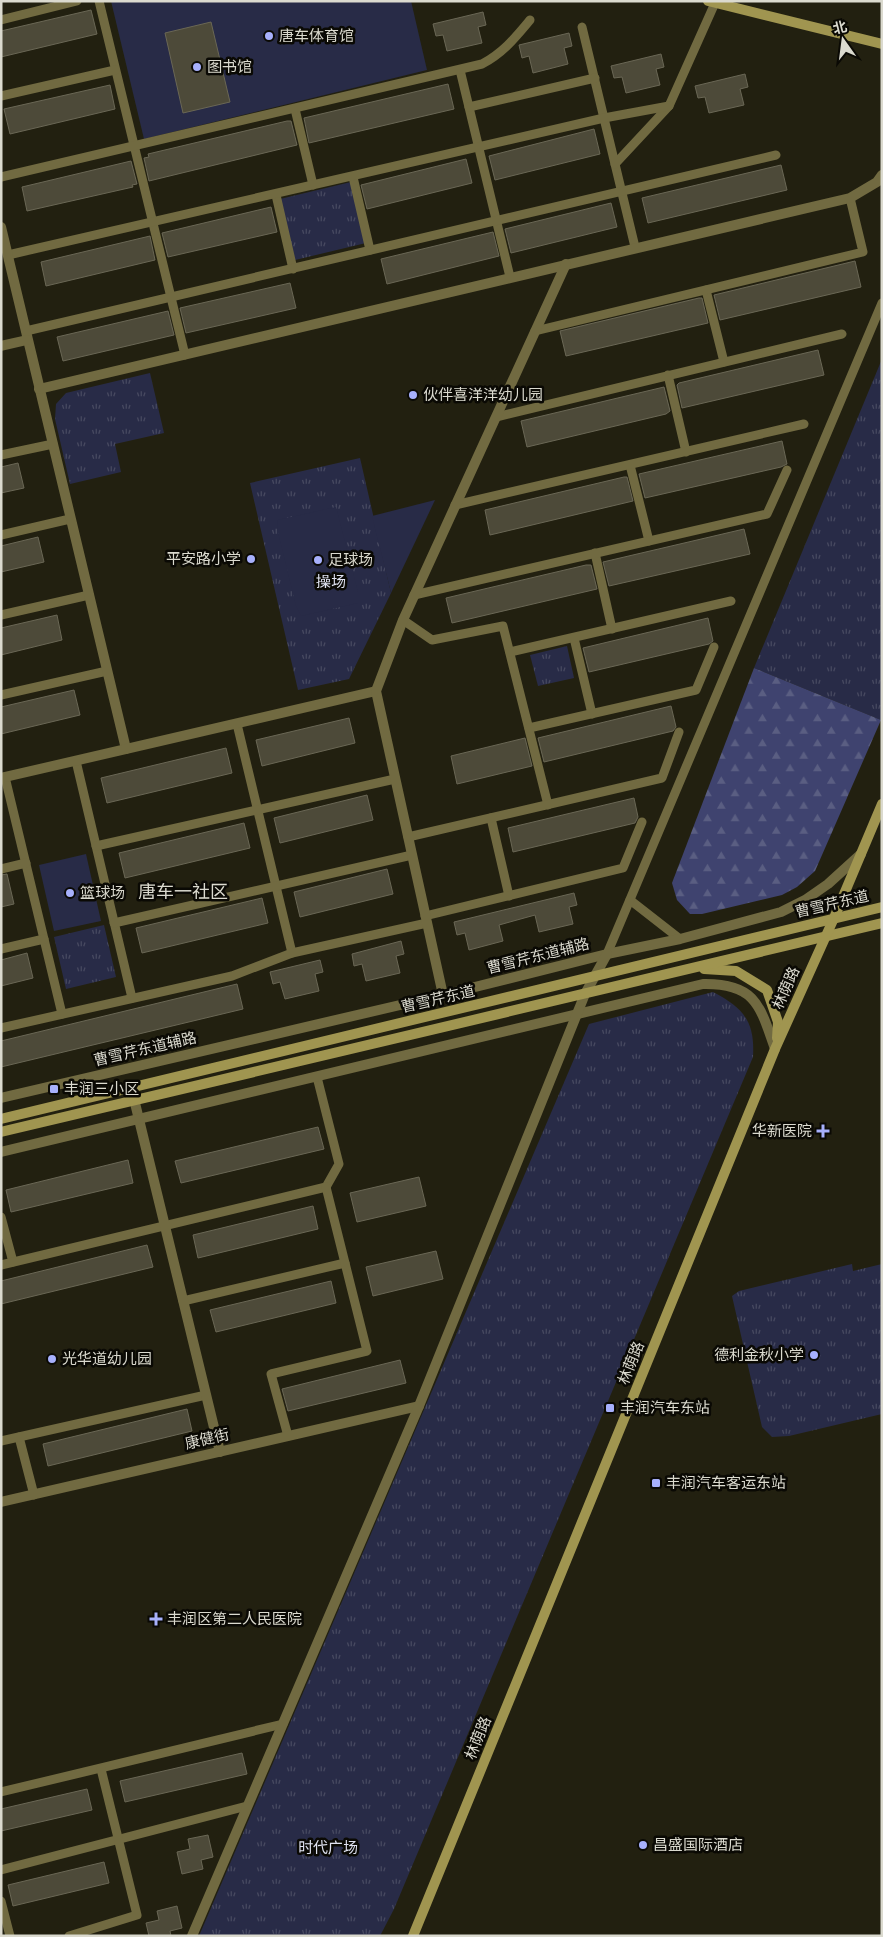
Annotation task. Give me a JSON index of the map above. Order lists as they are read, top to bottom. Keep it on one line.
{"streets":{"main road":["曹雪芹东道","林荫路"],"street":["曹雪芹东道辅路","康健街"]},"crossings":[["曹雪芹东道","林荫路"],["曹雪芹东道辅路","林荫路"]],"districts":["唐车一社区"],"parks":["操场","时代广场"],"places":{"other":["唐车体育馆","图书馆","伙伴喜洋洋幼儿园","平安路小学","足球场","篮球场","德利金秋小学","光华道幼儿园","昌盛国际酒店"],"transit":["丰润三小区","丰润汽车东站","丰润汽车客运东站"],"health":["华新医院","丰润区第二人民医院"]},"north":"top"}
